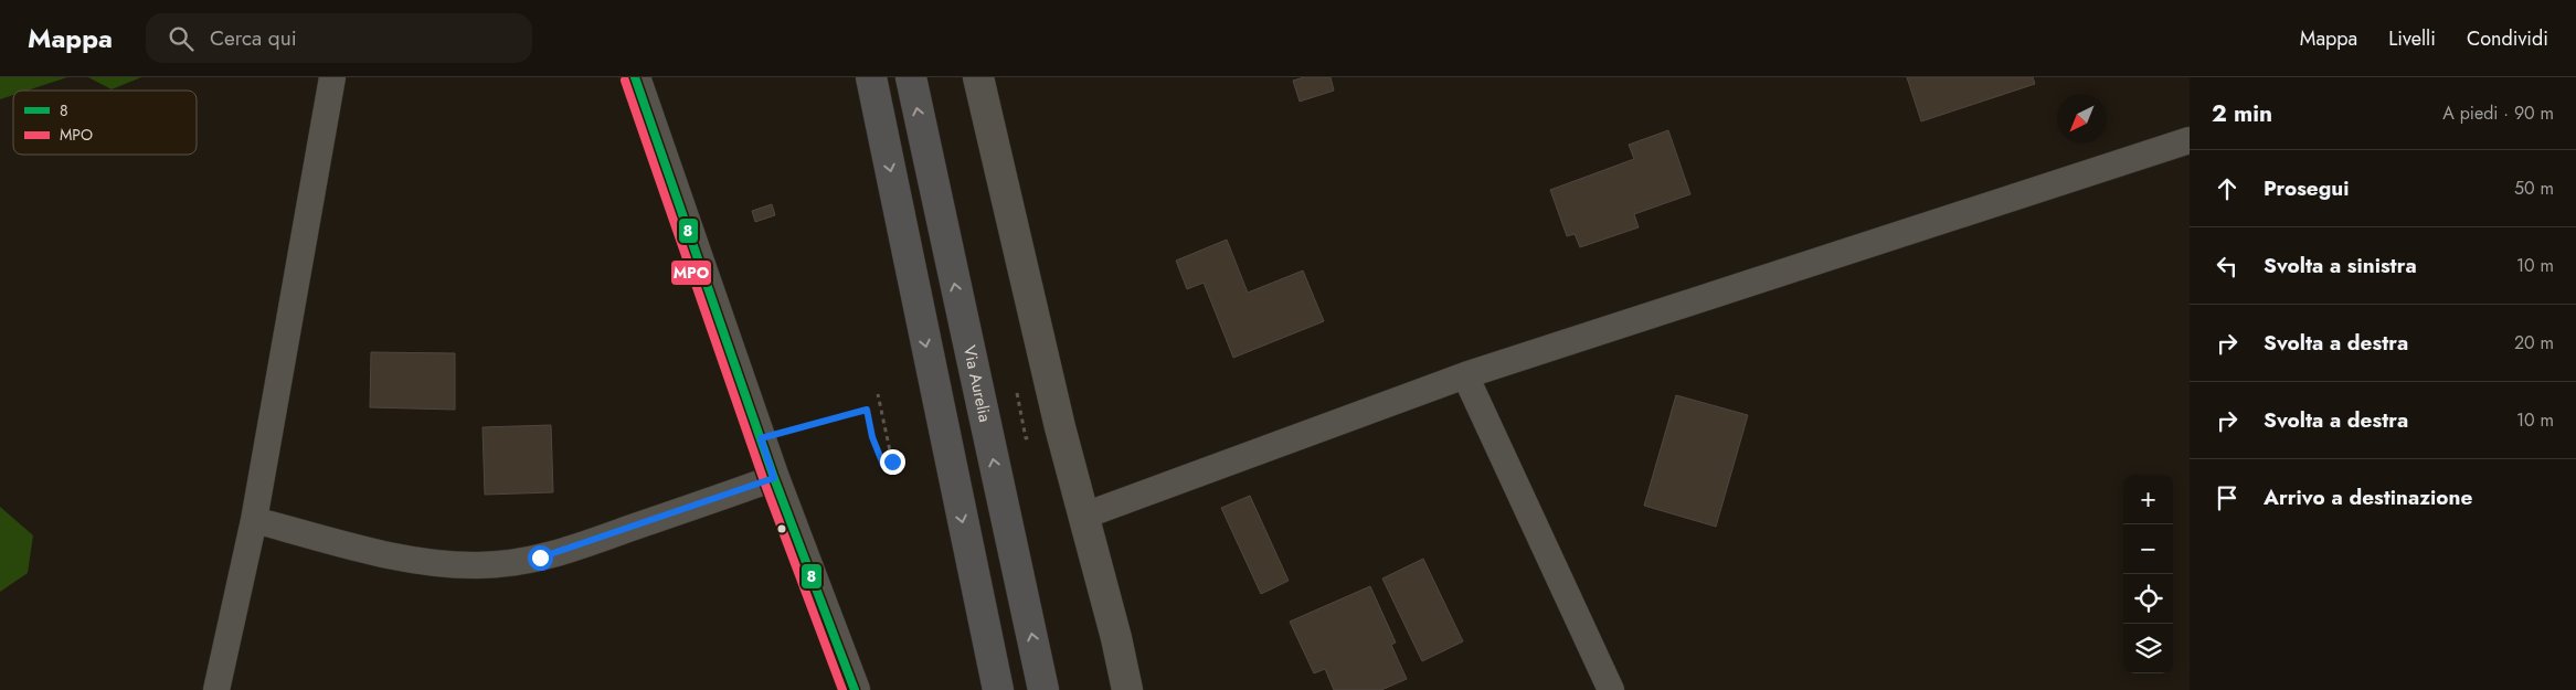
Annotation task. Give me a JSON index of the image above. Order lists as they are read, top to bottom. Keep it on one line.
{"streets":{"highway":["Via Aurelia"]},"lines":["transit line 8","transit line MPO"],"legend":["8","MPO"],"north":"bottom left","page":{"header":"Mappa","search":"Cerca qui","nav":["Mappa","Livelli","Condividi"],"heading":["2 min","A piedi · 90 m"],"list":[["Prosegui","50 m"],["Svolta a sinistra","10 m"],["Svolta a destra","20 m"],["Svolta a destra","10 m"],"Arrivo a destinazione"],"map_buttons":["+","−"]}}
